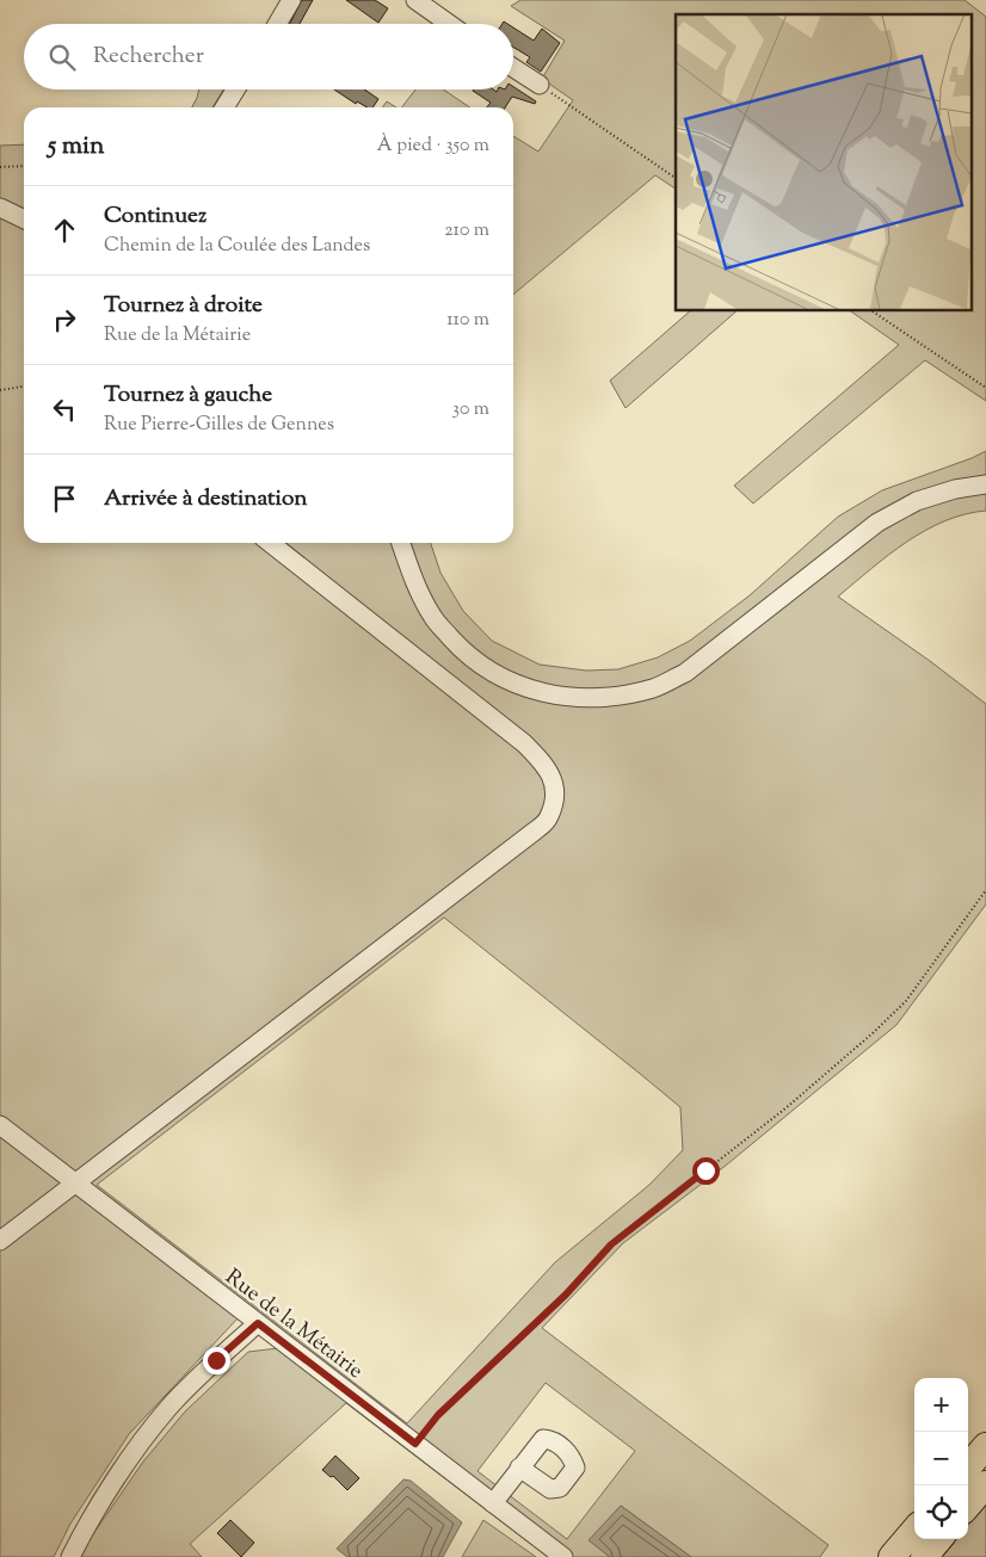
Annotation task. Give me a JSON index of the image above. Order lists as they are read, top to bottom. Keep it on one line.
{"streets":{"street":["Rue de la Métairie"]},"page":{"search":"Rechercher","heading":["5 min","À pied · 350 m"],"list":[["Continuez","Chemin de la Coulée des Landes","210 m"],["Tournez à droite","Rue de la Métairie","110 m"],["Tournez à gauche","Rue Pierre-Gilles de Gennes","30 m"],"Arrivée à destination"],"map_buttons":["+","−"]}}
